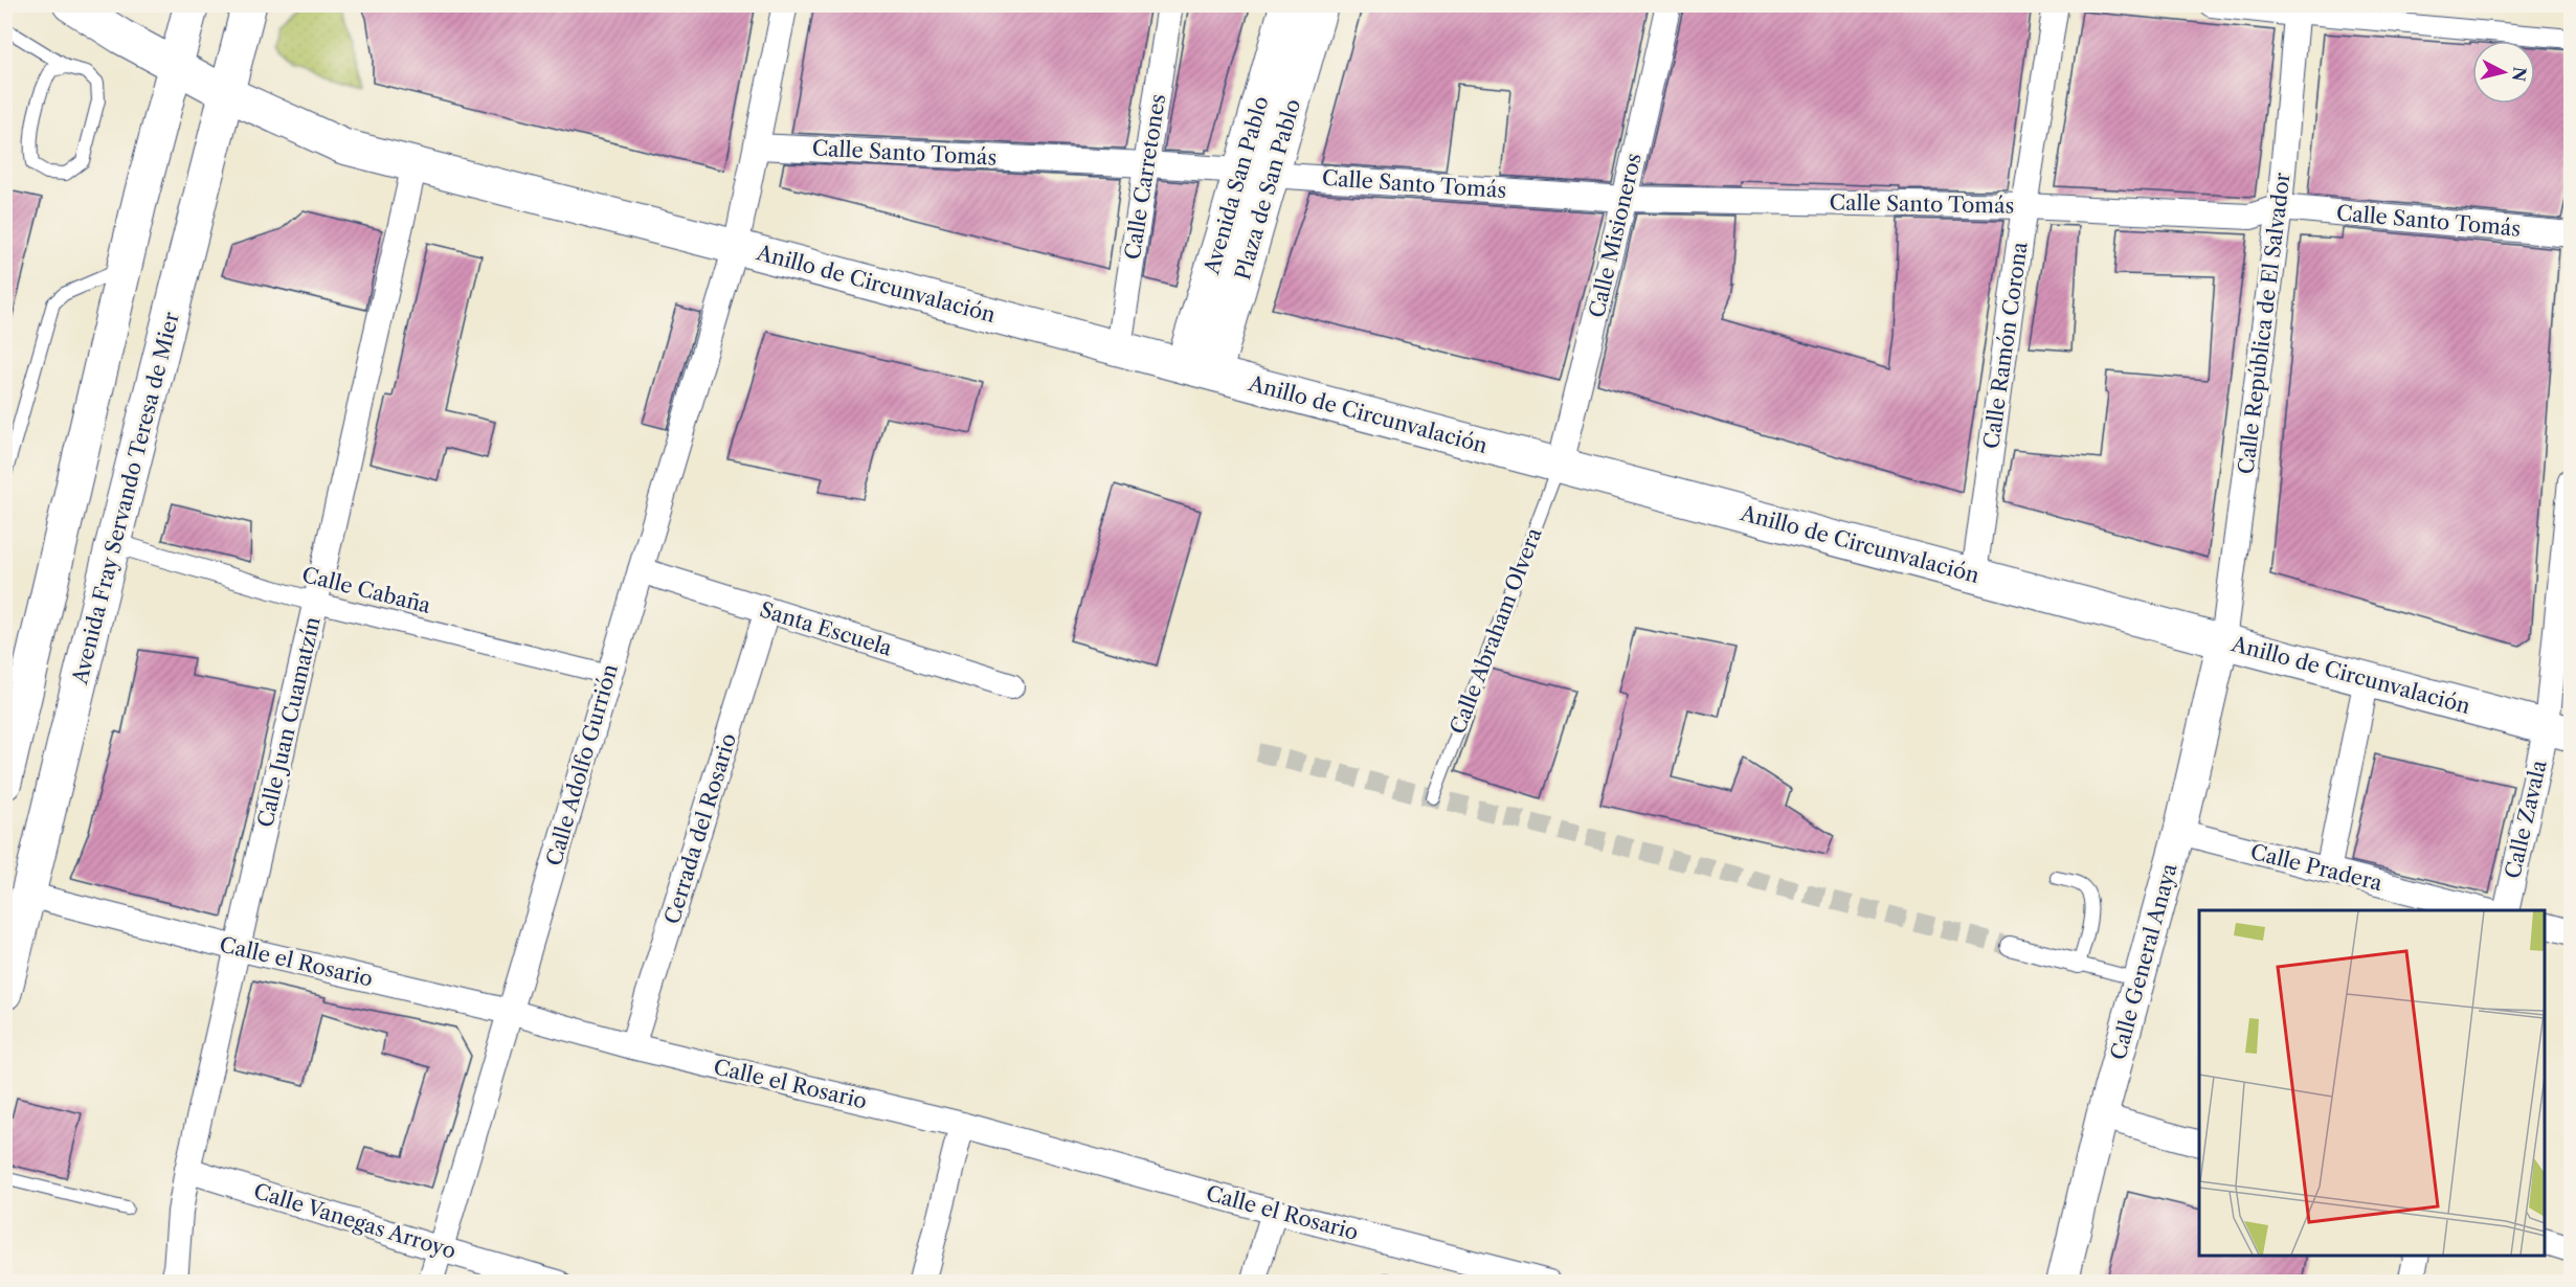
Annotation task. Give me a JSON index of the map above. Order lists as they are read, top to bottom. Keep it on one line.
{"streets":{"main road":["Avenida San Pablo","Plaza de San Pablo","Anillo de Circunvalación","Avenida Fray Servando Teresa de Mier"],"street":["Calle Santo Tomás","Calle Carretones","Calle Misioneros","Calle República de El Salvador","Calle Ramón Corona","Calle Cabaña","Santa Escuela","Calle Juan Cuamatzín","Calle Adolfo Gurrión","Calle Zavala","Cerrada del Rosario","Calle Pradera","Calle el Rosario","Calle General Anaya","Calle Vanegas Arroyo"],"lane":["Calle Abraham Olvera"]},"crossings":[["Calle Santo Tomás","Calle Carretones"],["Calle Santo Tomás","Avenida San Pablo"],["Calle Santo Tomás","Plaza de San Pablo"],["Calle Santo Tomás","Calle Misioneros"],["Calle Santo Tomás","Calle República de El Salvador"],["Calle Santo Tomás","Calle Ramón Corona"],["Calle Santo Tomás","Calle Adolfo Gurrión"],["Calle Carretones","Anillo de Circunvalación"],["Avenida San Pablo","Plaza de San Pablo"],["Plaza de San Pablo","Anillo de Circunvalación"],["Calle Misioneros","Anillo de Circunvalación"],["Calle Misioneros","Calle Abraham Olvera"],["Anillo de Circunvalación","Calle República de El Salvador"],["Anillo de Circunvalación","Calle Ramón Corona"],["Anillo de Circunvalación","Avenida Fray Servando Teresa de Mier"],["Anillo de Circunvalación","Calle Abraham Olvera"],["Anillo de Circunvalación","Calle Juan Cuamatzín"],["Anillo de Circunvalación","Calle Adolfo Gurrión"],["Anillo de Circunvalación","Calle Zavala"],["Anillo de Circunvalación","Calle General Anaya"],["Calle República de El Salvador","Calle General Anaya"],["Avenida Fray Servando Teresa de Mier","Calle Cabaña"],["Avenida Fray Servando Teresa de Mier","Calle el Rosario"],["Calle Cabaña","Calle Juan Cuamatzín"],["Calle Cabaña","Calle Adolfo Gurrión"],["Santa Escuela","Calle Adolfo Gurrión"],["Santa Escuela","Cerrada del Rosario"],["Calle Juan Cuamatzín","Calle el Rosario"],["Calle Juan Cuamatzín","Calle Vanegas Arroyo"],["Calle Adolfo Gurrión","Calle el Rosario"],["Calle Adolfo Gurrión","Calle Vanegas Arroyo"],["Cerrada del Rosario","Calle el Rosario"],["Calle Pradera","Calle General Anaya"]],"north":"right"}
